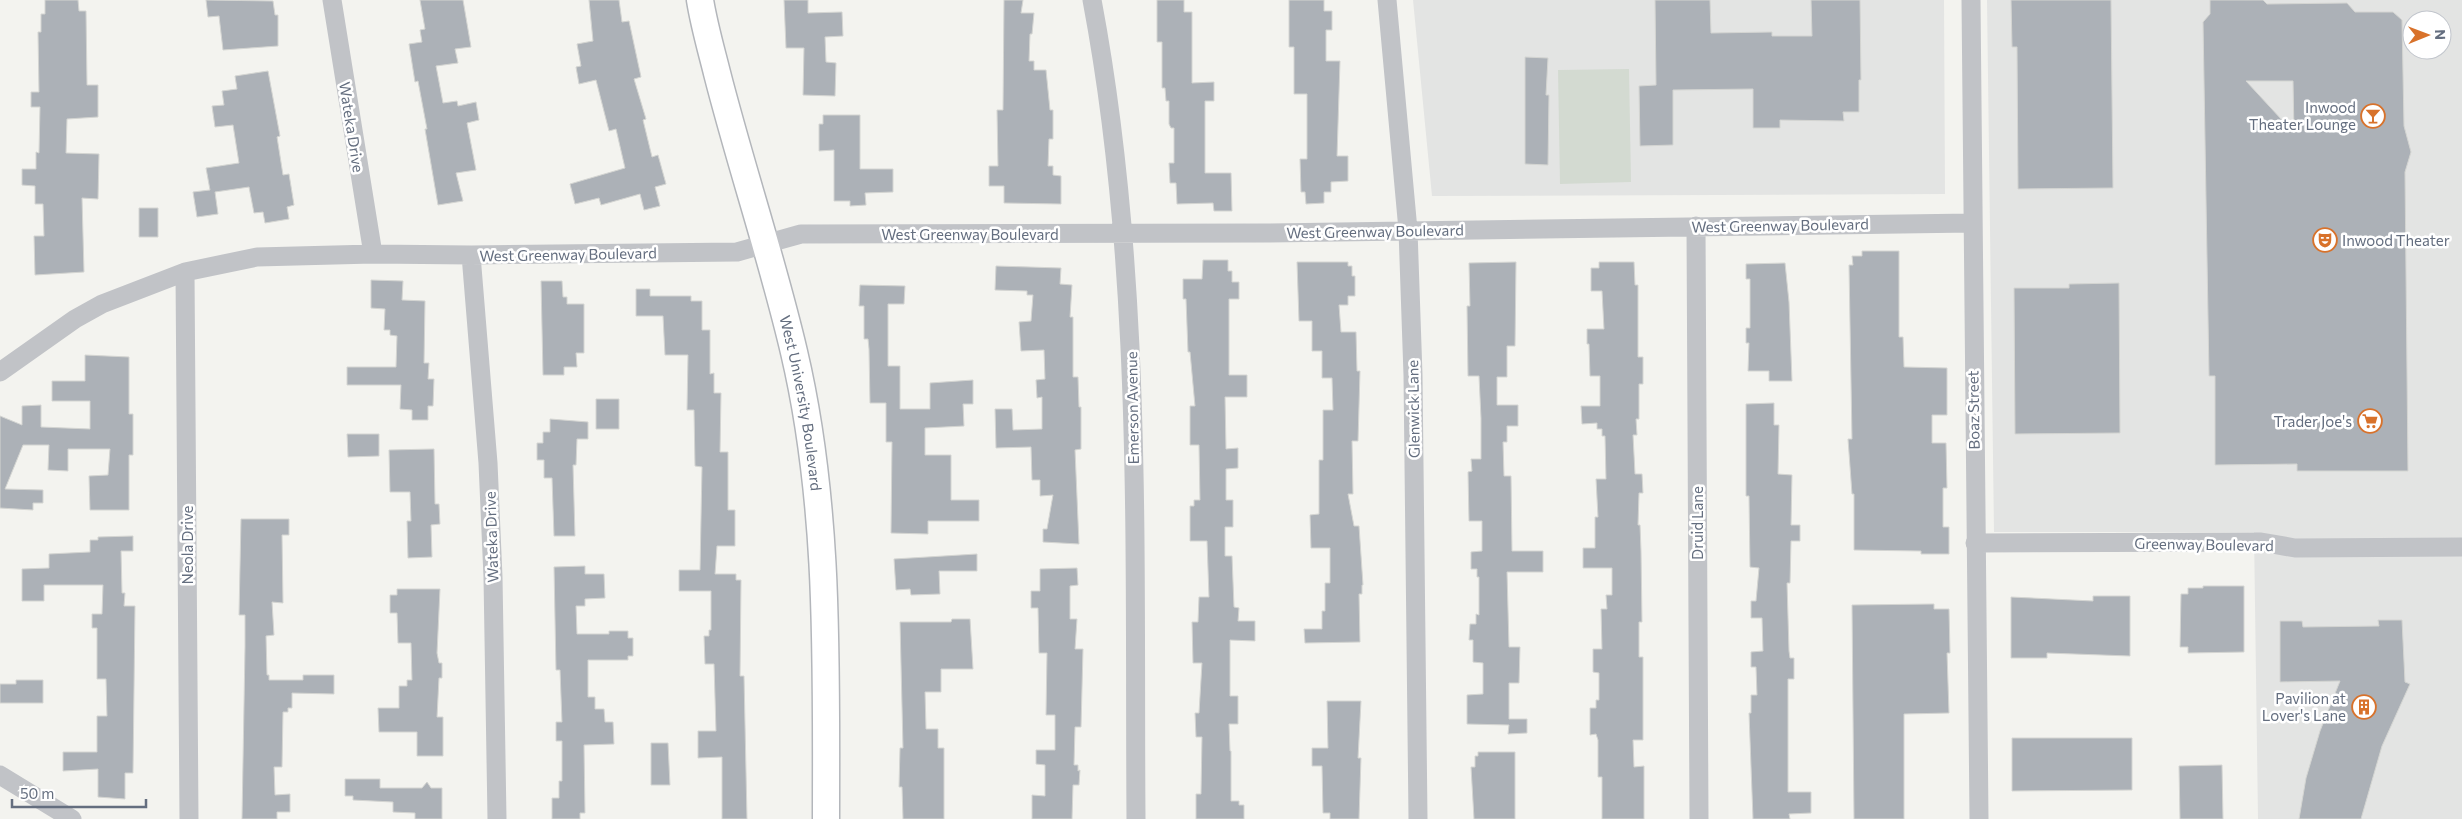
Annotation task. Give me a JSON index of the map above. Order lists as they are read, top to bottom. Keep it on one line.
{"streets":{"street":["Wateka Drive","West Greenway Boulevard","West University Boulevard","Emerson Avenue","Glenwick Lane","Boaz Street","Druid Lane","Greenway Boulevard","Neola Drive"]},"crossings":[["Wateka Drive","West Greenway Boulevard"],["West Greenway Boulevard","West University Boulevard"],["West Greenway Boulevard","Emerson Avenue"],["West Greenway Boulevard","Glenwick Lane"],["West Greenway Boulevard","Boaz Street"],["West Greenway Boulevard","Druid Lane"],["West Greenway Boulevard","Neola Drive"],["Boaz Street","Greenway Boulevard"]],"places":{"bar":["Inwood Theater Lounge"],"theatre":["Inwood Theater"],"supermarket":["Trader Joe's"],"building":["Pavilion at Lover's Lane"]},"scale_bar":"50 m","north":"right"}
